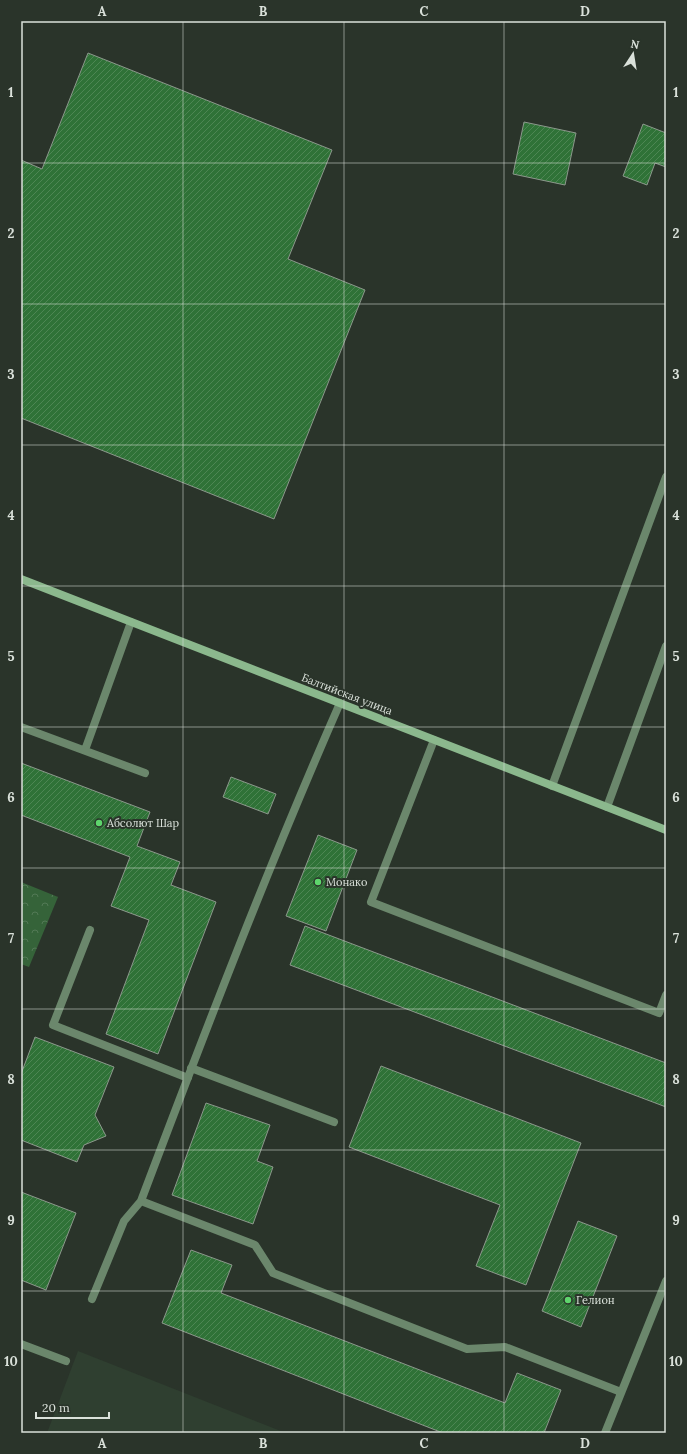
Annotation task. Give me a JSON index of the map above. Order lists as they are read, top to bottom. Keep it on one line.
{"streets":{"main road":["Балтийская улица"]},"places":["Абсолют Шар","Монако","Гелион"],"scale_bar":"20 m","north":"top","grid":{"columns":["A","B","C","D"],"rows":["1","2","3","4","5","6","7","8","9","10"]}}
